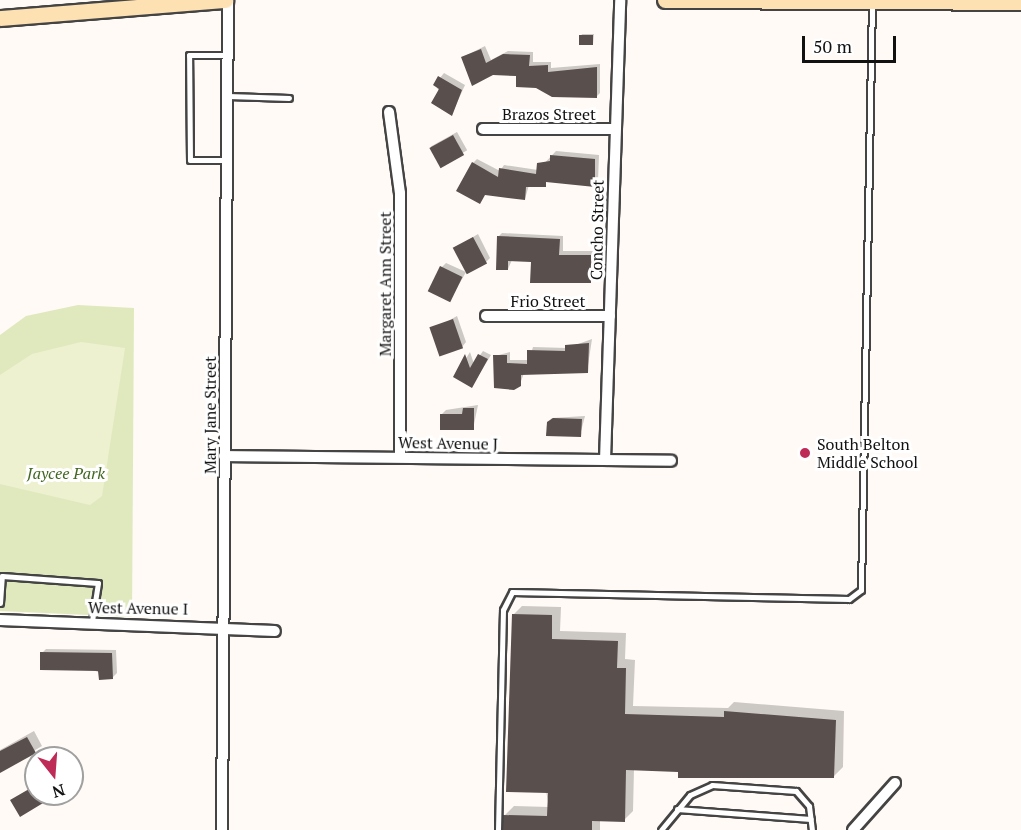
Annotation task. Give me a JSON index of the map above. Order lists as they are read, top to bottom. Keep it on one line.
{"streets":{"street":["Brazos Street","Concho Street","Margaret Ann Street","Frio Street","Mary Jane Street","West Avenue J","West Avenue I"]},"crossings":[["Brazos Street","Concho Street"],["Concho Street","Frio Street"],["Concho Street","West Avenue J"],["Margaret Ann Street","West Avenue J"],["Mary Jane Street","West Avenue J"],["Mary Jane Street","West Avenue I"]],"parks":["Jaycee Park"],"places":["South Belton Middle School"],"scale_bar":"50 m","north":"bottom"}
